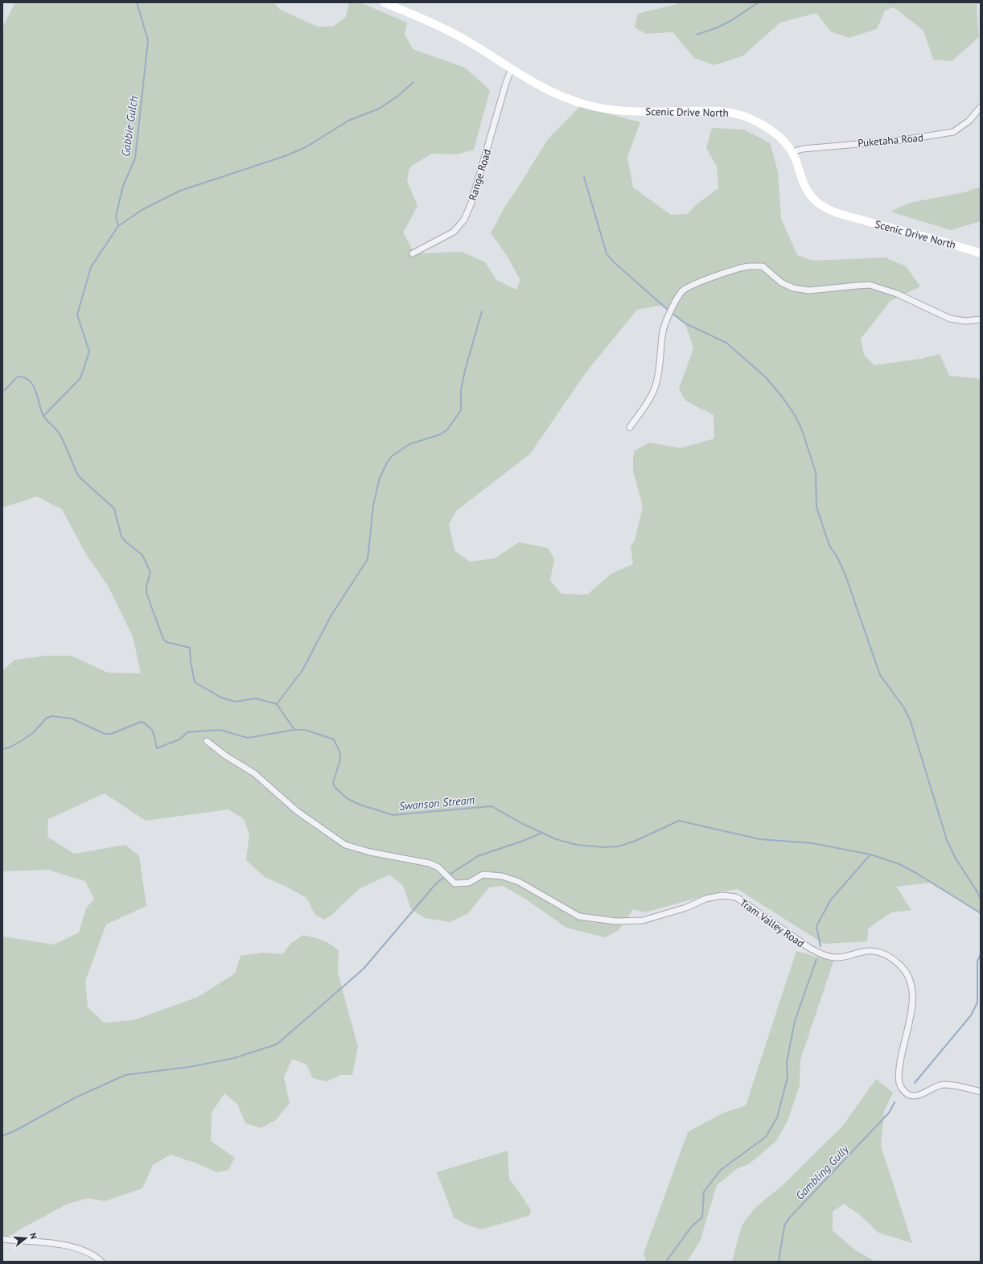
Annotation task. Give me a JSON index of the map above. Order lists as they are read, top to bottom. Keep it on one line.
{"streets":{"main road":["Scenic Drive North"],"street":["Puketaha Road","Range Road","Tram Valley Road"]},"crossings":[["Scenic Drive North","Puketaha Road"],["Scenic Drive North","Range Road"]],"water":["Gabbie Gulch","Swanson Stream","Gambling Gully"],"north":"right"}
